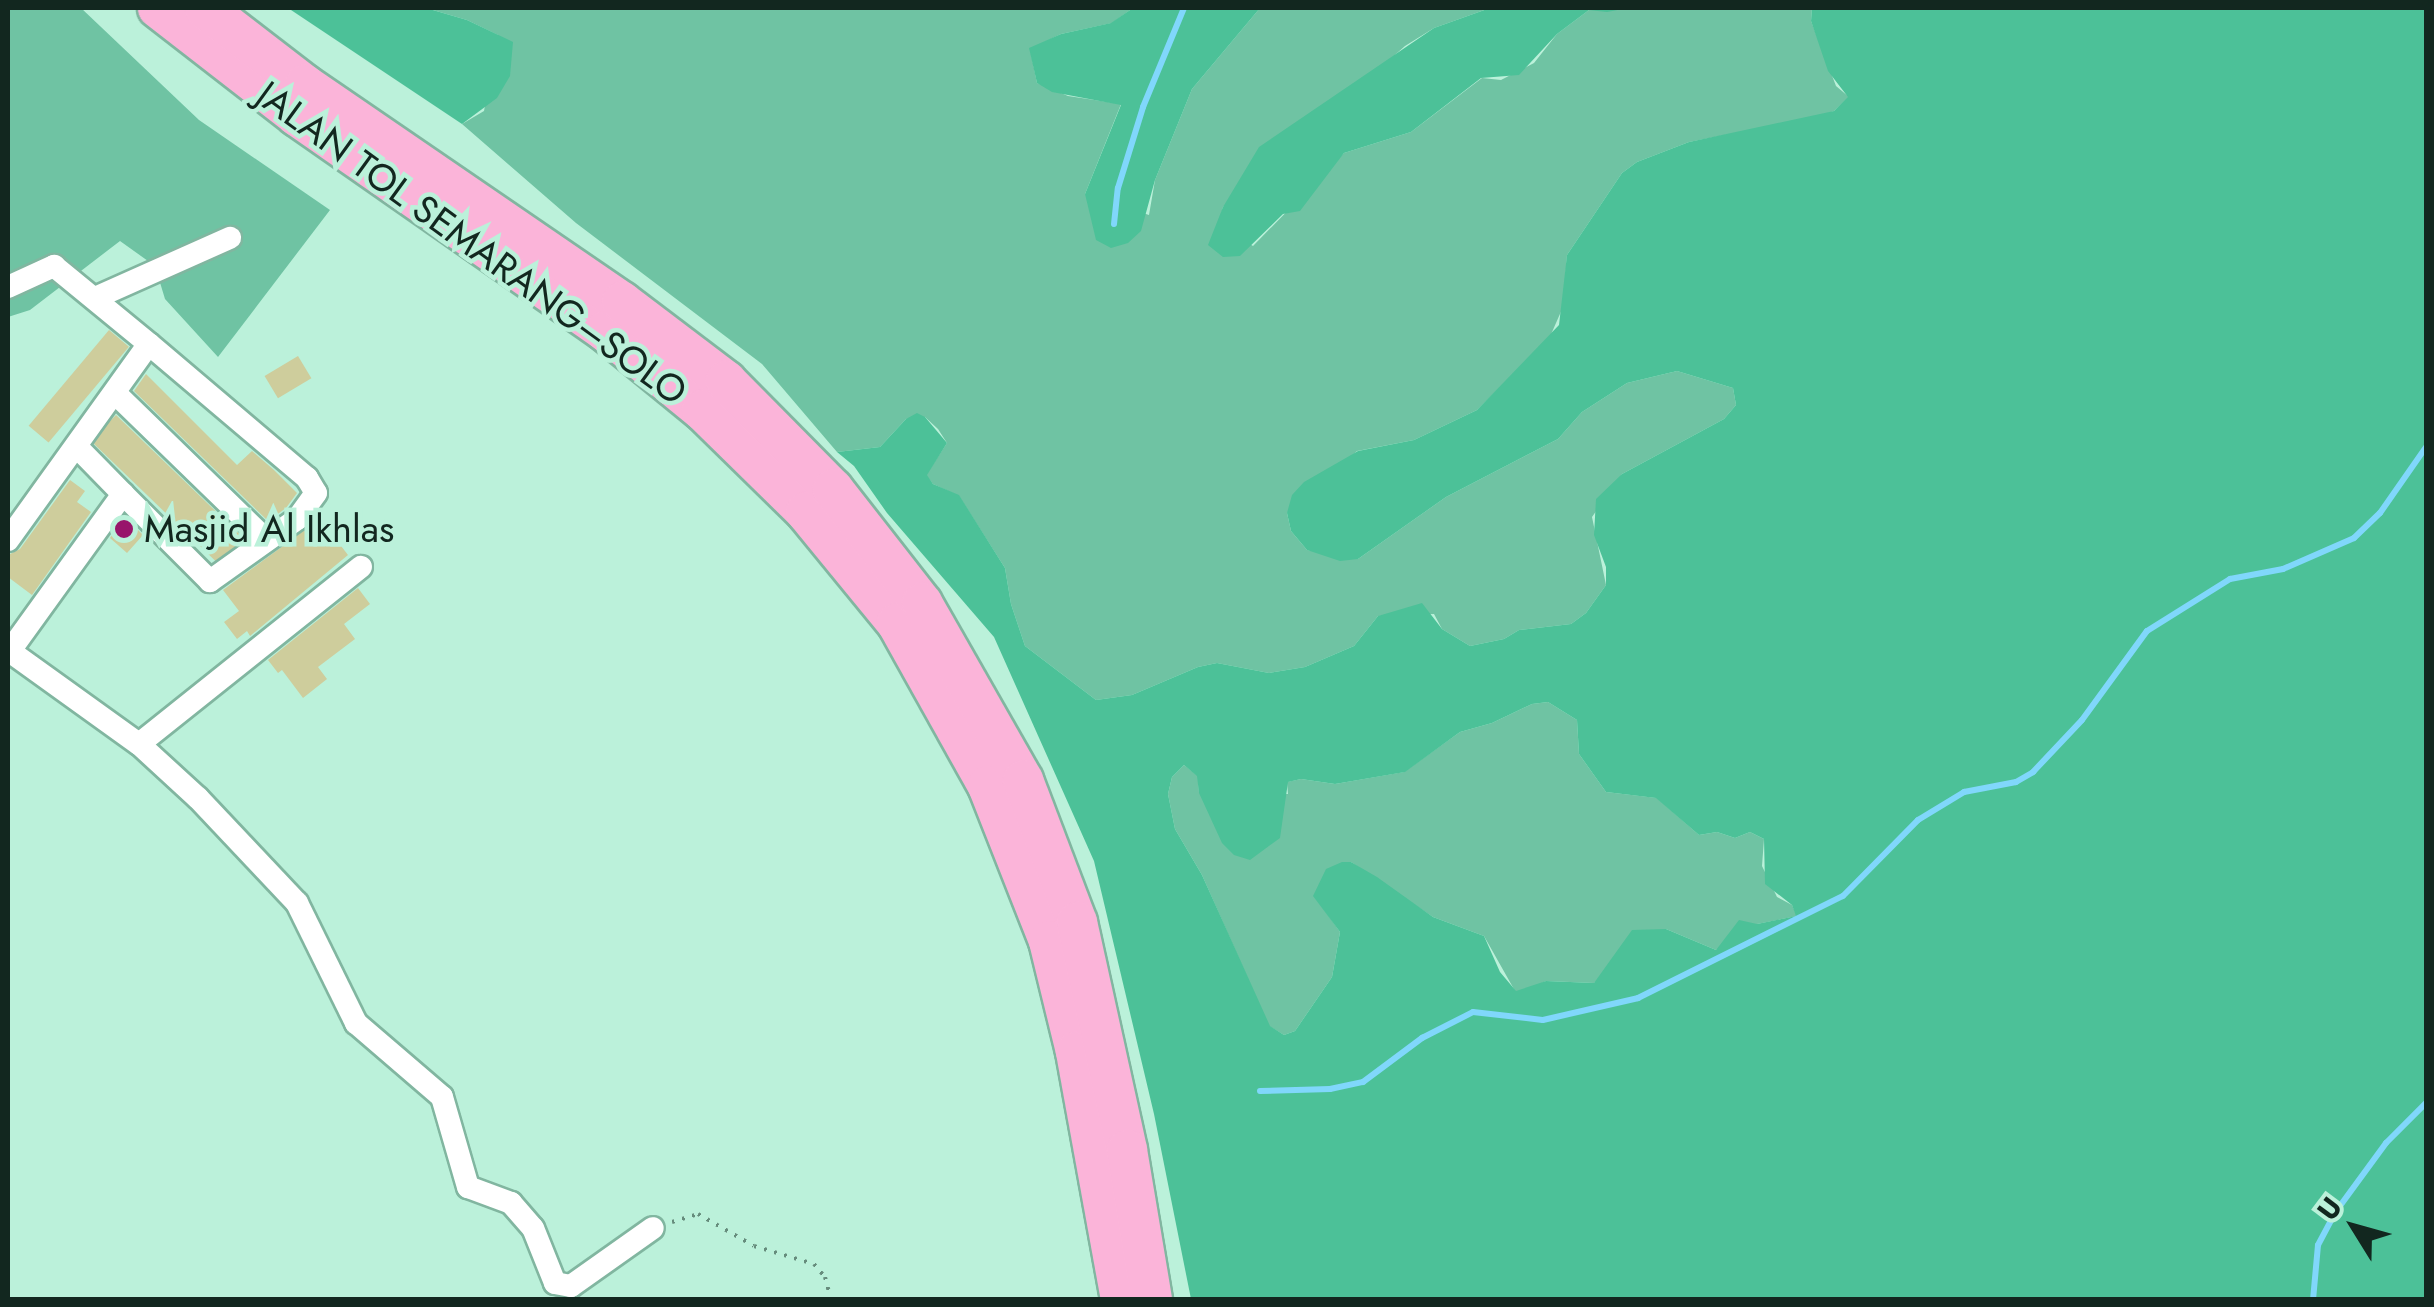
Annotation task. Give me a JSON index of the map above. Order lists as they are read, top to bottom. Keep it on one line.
{"streets":{"highway":["JALAN TOL SEMARANG–SOLO"]},"places":["Masjid Al Ikhlas"],"north":"top left"}
